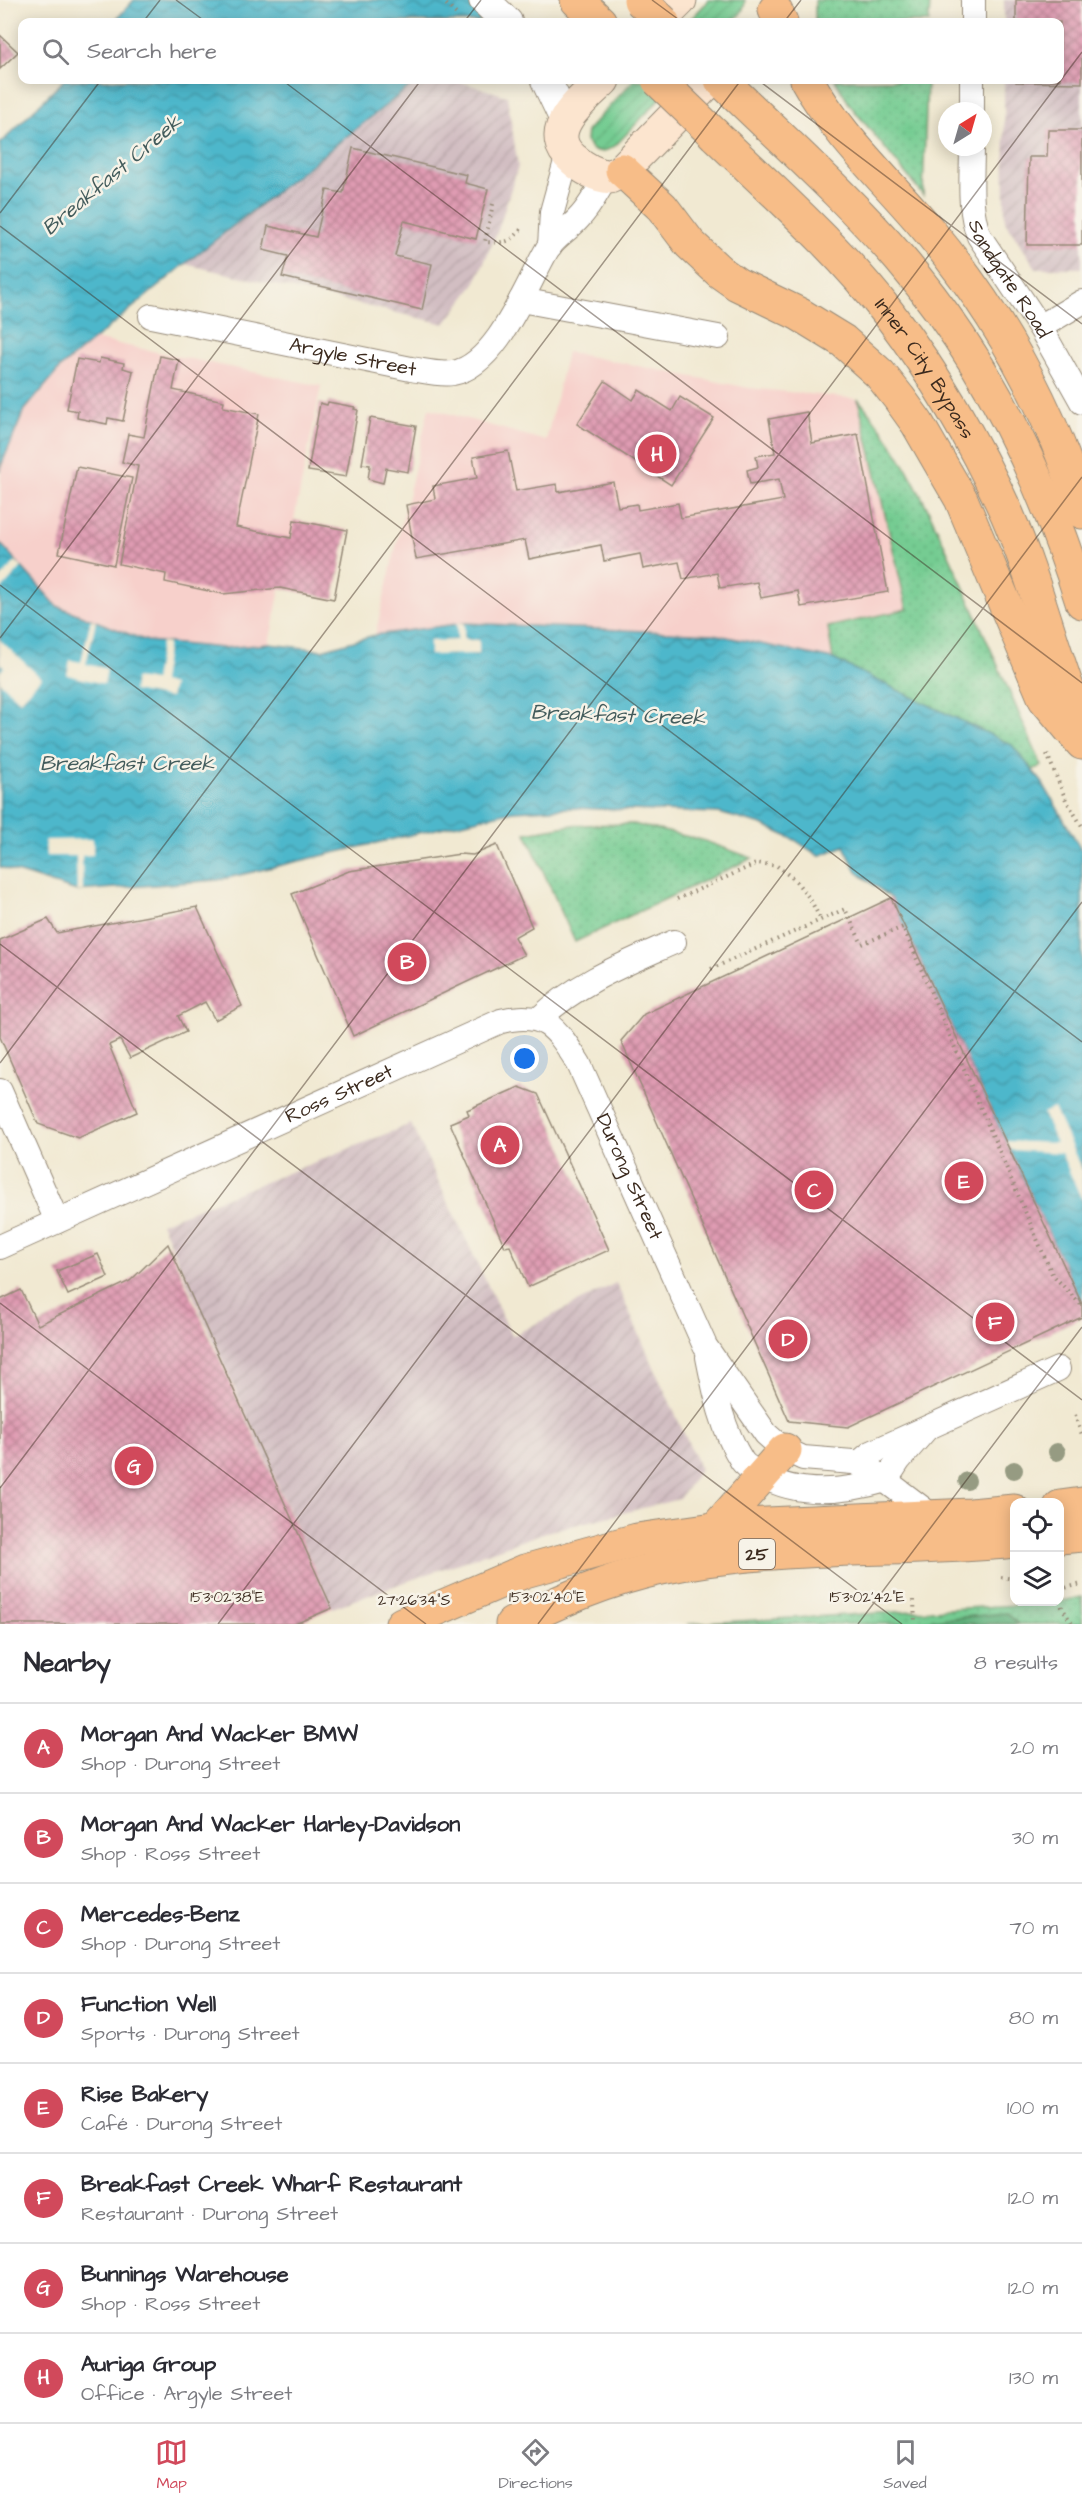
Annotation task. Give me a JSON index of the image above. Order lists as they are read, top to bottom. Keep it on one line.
{"streets":{"main road":["Inner City Bypass","25"],"street":["Sandgate Road","Argyle Street","Ross Street","Durong Street"]},"crossings":[["Ross Street","Durong Street"],["Durong Street","25"]],"water":["Breakfast Creek"],"north":"top right","page":{"search":"Search here","pins":["H","B","A","E","C","F","D","G"],"heading":["Nearby","8 results"],"list":[{"mark":"A","name":"Morgan And Wacker BMW","note":"Shop · Durong Street","value":"20 m"},{"mark":"B","name":"Morgan And Wacker Harley-Davidson","note":"Shop · Ross Street","value":"30 m"},{"mark":"C","name":"Mercedes-Benz","note":"Shop · Durong Street","value":"70 m"},{"mark":"D","name":"Function Well","note":"Sports · Durong Street","value":"80 m"},{"mark":"E","name":"Rise Bakery","note":"Café · Durong Street","value":"100 m"},{"mark":"F","name":"Breakfast Creek Wharf Restaurant","note":"Restaurant · Durong Street","value":"120 m"},{"mark":"G","name":"Bunnings Warehouse","note":"Shop · Ross Street","value":"120 m"},{"mark":"H","name":"Auriga Group","note":"Office · Argyle Street","value":"130 m"}],"nav":["Map","Directions","Saved"]},"coordinates":["153°02'38\"E","153°02'40\"E","153°02'42\"E","27°26'34\"S"]}
